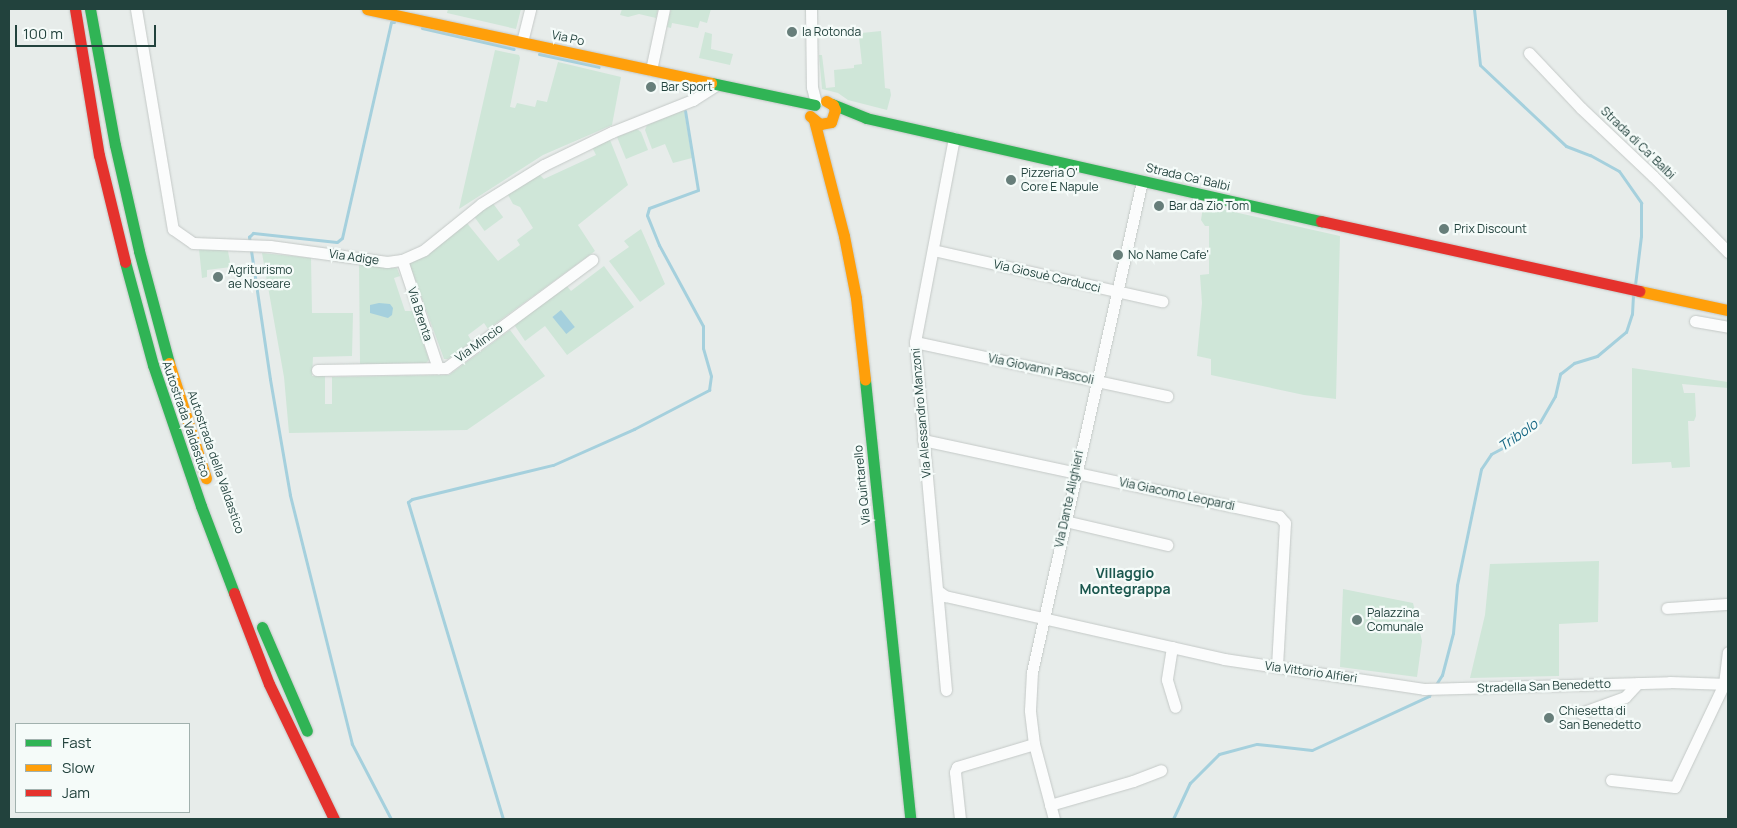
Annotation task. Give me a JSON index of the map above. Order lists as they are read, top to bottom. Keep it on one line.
{"streets":{"main road":["Via Po","Strada Ca' Balbi","Autostrada Valdastico","Autostrada della Valdastico","Via Quintarello"],"street":["Strada di Ca' Balbi","Via Adige","Via Giosuè Carducci","Via Brenta","Via Mincio","Via Giovanni Pascoli","Via Alessandro Manzoni","Via Giacomo Leopardi","Via Dante Alighieri","Via Vittorio Alfieri","Stradella San Benedetto"]},"crossings":[["Via Po","Strada Ca' Balbi"],["Via Po","Via Adige"],["Via Po","Via Quintarello"],["Strada Ca' Balbi","Via Alessandro Manzoni"],["Strada Ca' Balbi","Via Quintarello"],["Strada Ca' Balbi","Via Dante Alighieri"],["Via Adige","Via Brenta"],["Via Giosuè Carducci","Via Alessandro Manzoni"],["Via Giosuè Carducci","Via Dante Alighieri"],["Via Brenta","Via Mincio"],["Via Giovanni Pascoli","Via Alessandro Manzoni"],["Via Giovanni Pascoli","Via Dante Alighieri"],["Via Alessandro Manzoni","Via Giacomo Leopardi"],["Via Alessandro Manzoni","Via Vittorio Alfieri"],["Via Giacomo Leopardi","Via Dante Alighieri"],["Via Giacomo Leopardi","Via Vittorio Alfieri"],["Via Dante Alighieri","Via Vittorio Alfieri"],["Via Vittorio Alfieri","Stradella San Benedetto"]],"districts":["Villaggio Montegrappa"],"water":["Tribolo"],"places":["la Rotonda","Bar Sport","Pizzeria O' Core E Napule","Bar da Zio Tom","Prix Discount","No Name Cafe'","Agriturismo ae Noseare","Palazzina Comunale","Chiesetta di San Benedetto"],"legend":["Fast","Slow","Jam"],"scale_bar":"100 m"}
